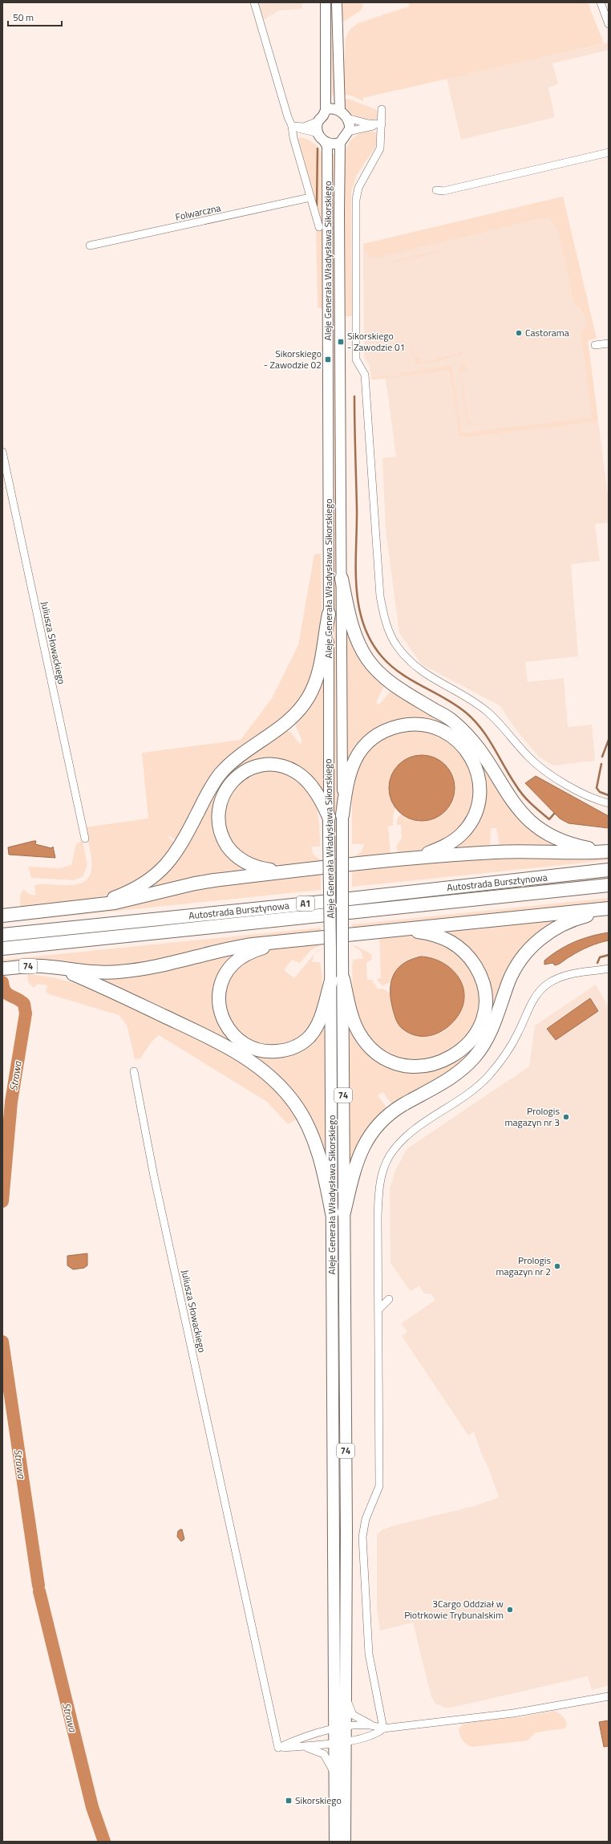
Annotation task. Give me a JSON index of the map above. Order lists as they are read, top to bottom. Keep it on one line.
{"streets":{"highway":["Autostrada Bursztynowa","A1","74"],"main road":["Aleje Generała Władysława Sikorskiego"],"street":["Folwarczna","Juliusza Słowackiego"]},"crossings":[["Aleje Generała Władysława Sikorskiego","74"]],"water":["Strawa"],"places":{"other":["Castorama","Prologis magazyn nr 3","Prologis magazyn nr 2","3Cargo Oddział w Piotrkowie Trybunalskim"],"transit":["Sikorskiego - Zawodzie 01","Sikorskiego - Zawodzie 02","Sikorskiego"]},"scale_bar":"50 m"}
